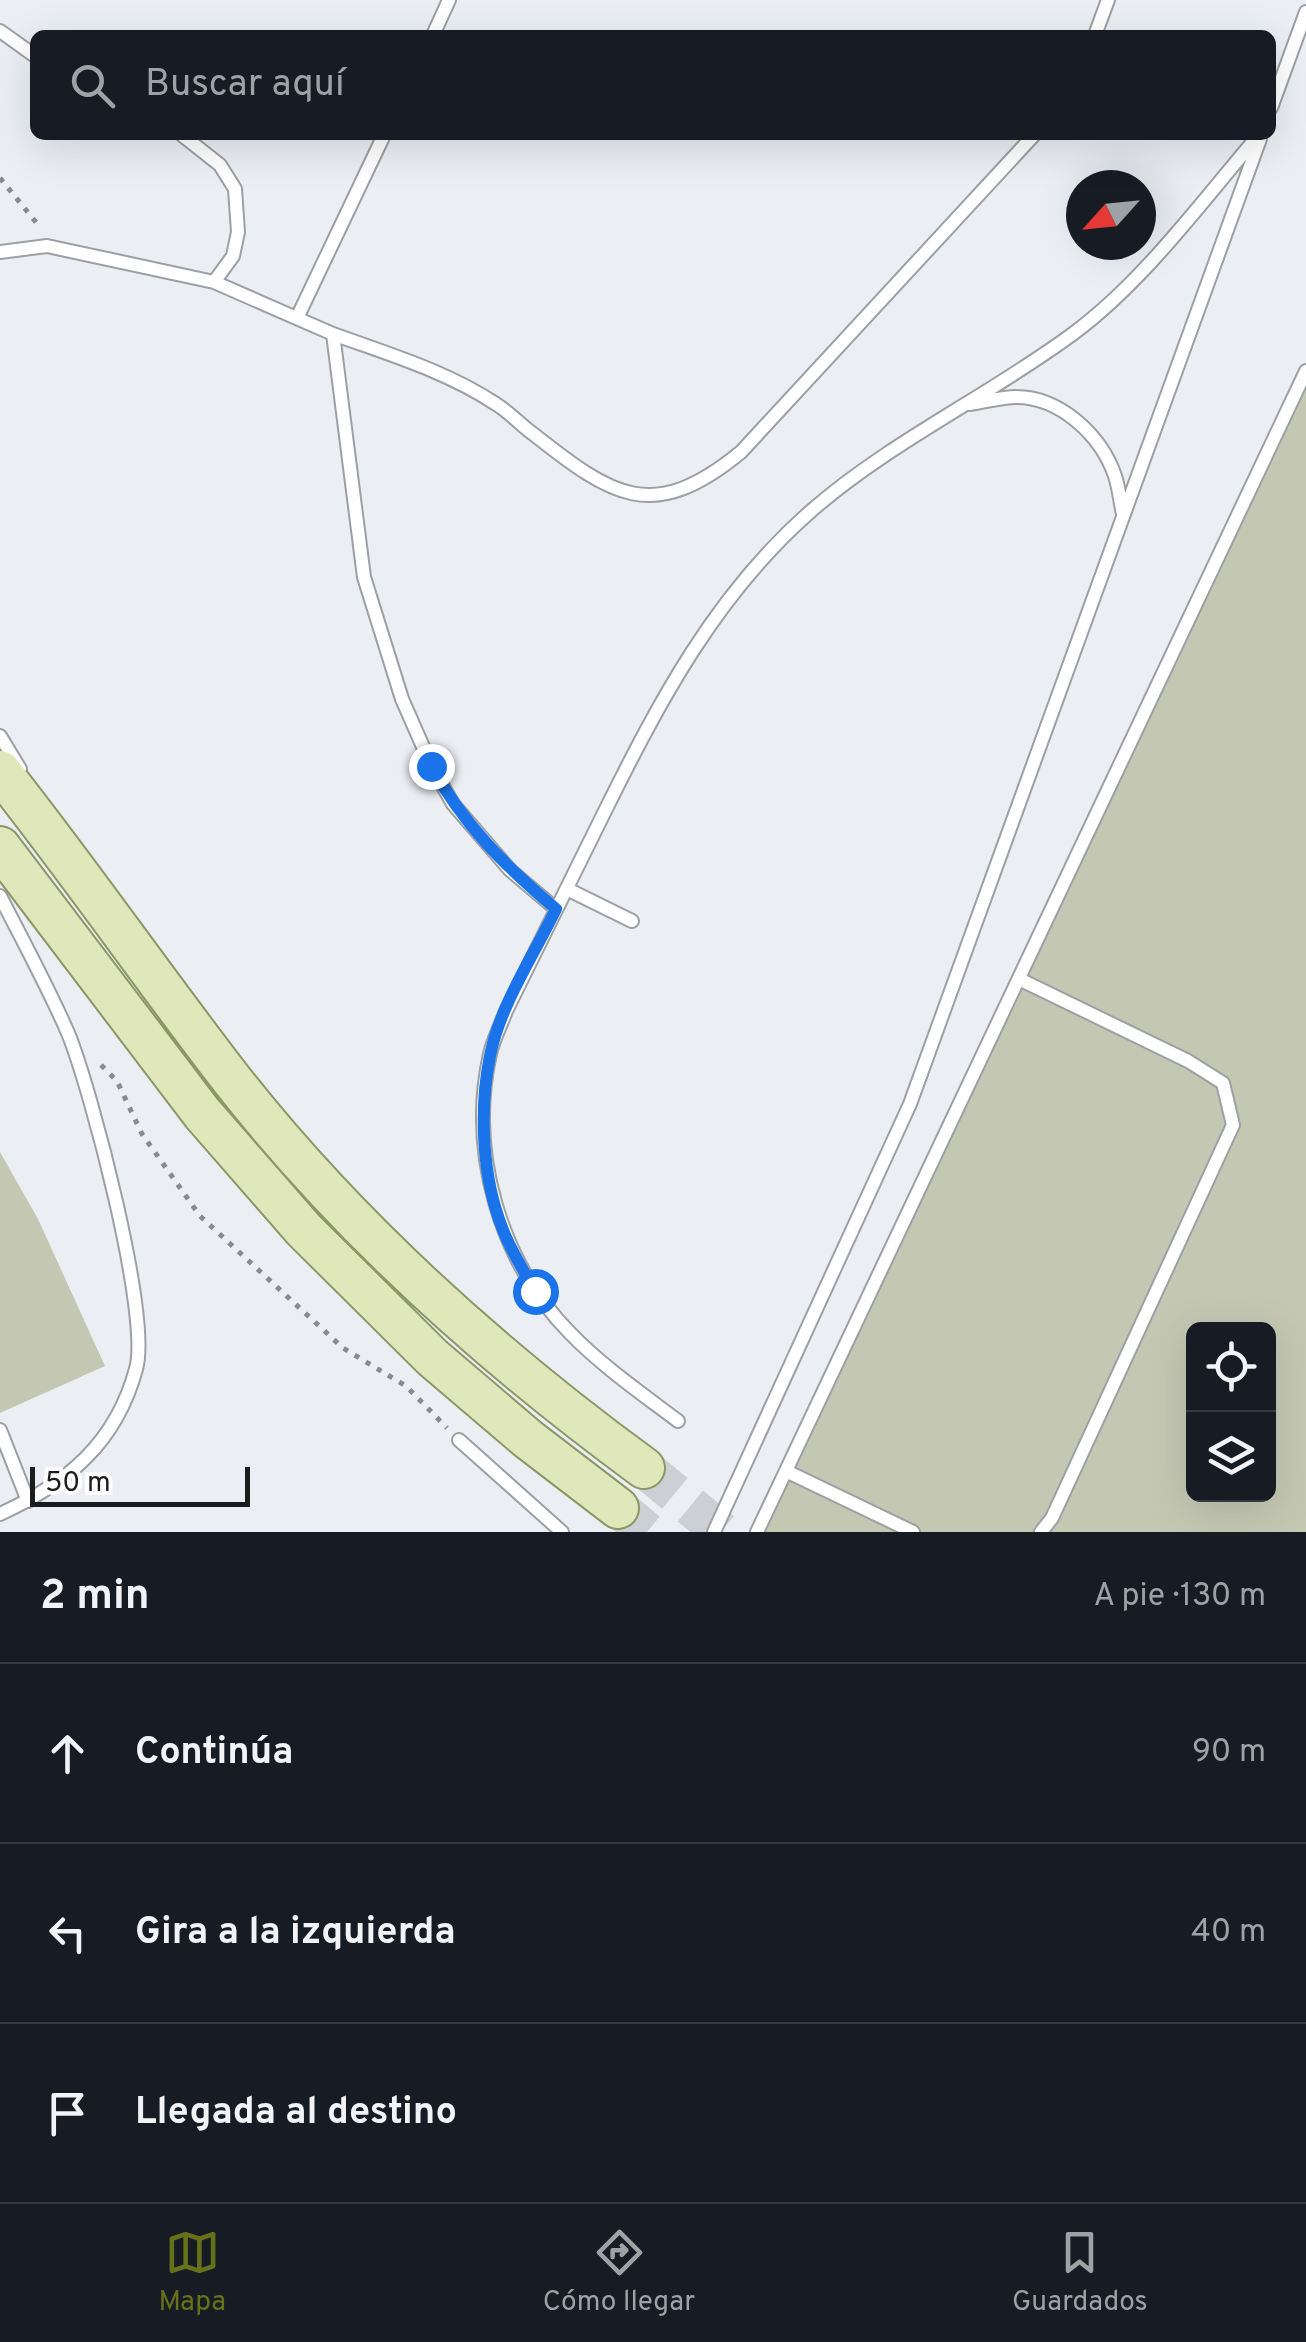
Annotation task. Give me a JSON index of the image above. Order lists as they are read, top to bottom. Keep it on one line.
{"scale_bar":"50 m","north":"bottom left","page":{"search":"Buscar aquí","scale":"50 m","heading":["2 min","A pie · 130 m"],"list":[["Continúa","90 m"],["Gira a la izquierda","40 m"],"Llegada al destino"],"nav":["Mapa","Cómo llegar","Guardados"]}}
